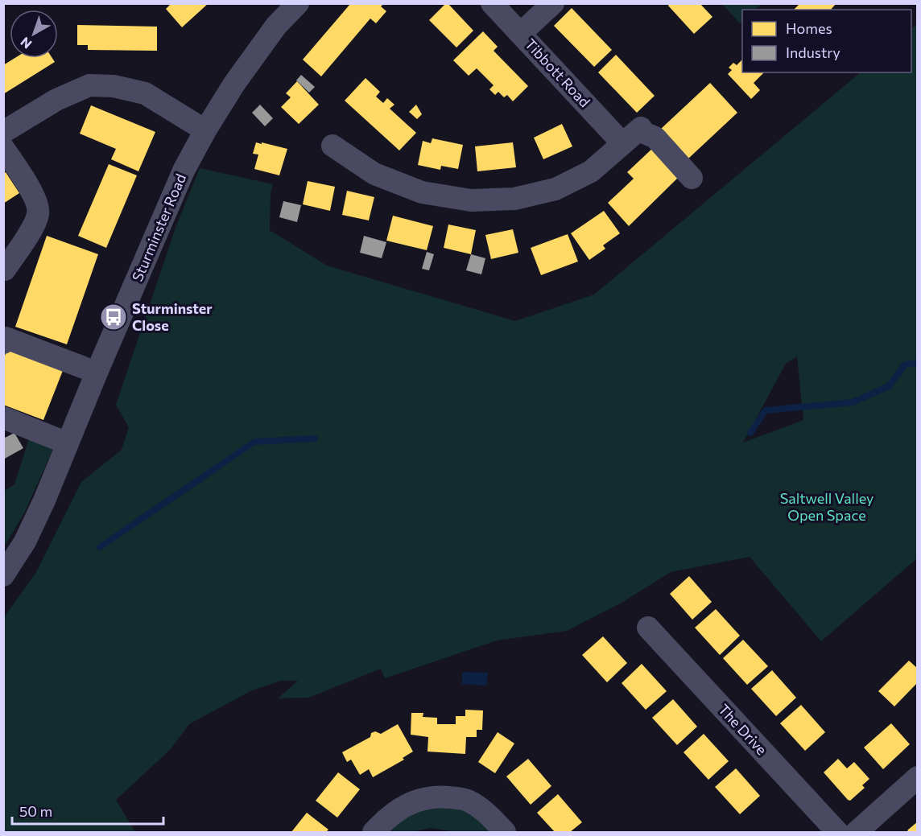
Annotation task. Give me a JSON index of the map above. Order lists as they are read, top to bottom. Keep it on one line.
{"streets":{"street":["Tibbott Road","Sturminster Road","The Drive"]},"parks":["Saltwell Valley Open Space"],"places":{"bus stop":["Sturminster Close"]},"legend":["Homes","Industry"],"scale_bar":"50 m","north":"bottom left"}
